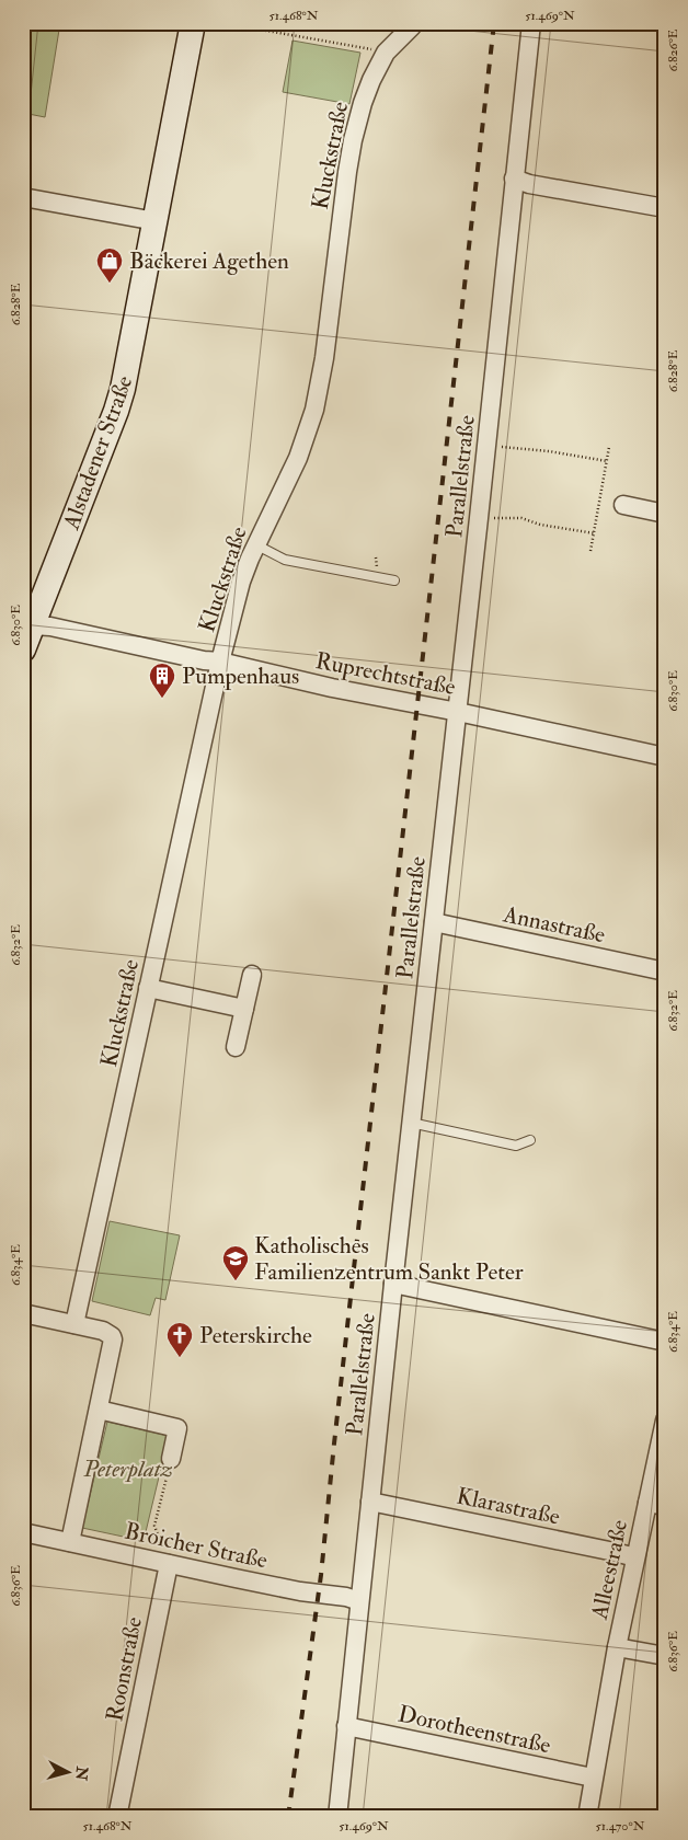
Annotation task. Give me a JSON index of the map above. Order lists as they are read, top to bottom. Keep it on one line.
{"streets":{"street":["Kluckstraße","Alstadener Straße","Parallelstraße","Ruprechtstraße","Annastraße","Klarastraße","Broicher Straße","Alleestraße","Roonstraße","Dorotheenstraße"]},"crossings":[["Kluckstraße","Ruprechtstraße"],["Alstadener Straße","Ruprechtstraße"],["Parallelstraße","Ruprechtstraße"],["Parallelstraße","Annastraße"],["Parallelstraße","Klarastraße"],["Parallelstraße","Broicher Straße"],["Parallelstraße","Dorotheenstraße"],["Klarastraße","Alleestraße"],["Broicher Straße","Roonstraße"],["Alleestraße","Dorotheenstraße"]],"parks":["Peterplatz"],"places":{"shop":["Bäckerei Agethen"],"building":["Pumpenhaus"],"school or university":["Katholisches Familienzentrum Sankt Peter"],"church":["Peterskirche"]},"north":"right","coordinates":["51.468°N","51.469°N","6.826°E","6.828°E","6.830°E","6.832°E","6.834°E","6.836°E","51.470°N"]}
